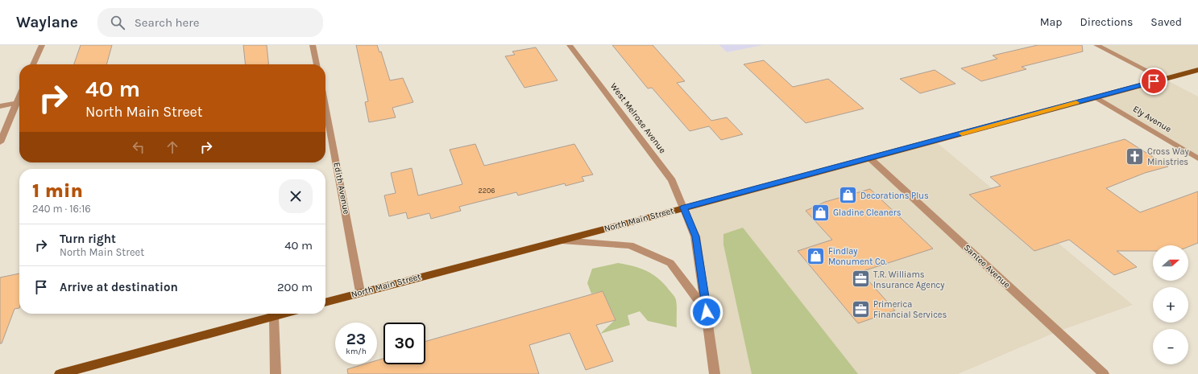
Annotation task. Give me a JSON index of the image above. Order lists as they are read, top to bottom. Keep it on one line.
{"streets":{"main road":["North Main Street"],"street":["West Melrose Avenue","Ely Avenue","Edith Avenue","Santee Avenue"]},"crossings":[["West Melrose Avenue","North Main Street"],["Ely Avenue","North Main Street"],["Edith Avenue","North Main Street"],["North Main Street","Santee Avenue"]],"places":{"church":["Cross Way Ministries"],"shop":["Decorations Plus","Gladine Cleaners","Findlay Monument Co."],"office":["T.R. Williams Insurance Agency","Primerica Financial Services"]},"house_numbers":["2206"],"north":"right","page":{"header":"Waylane","search":"Search here","nav":["Map","Directions","Saved"],"turn":["40 m","North Main Street"],"heading":["1 min","240 m · 16:16"],"list":[{"name":"Turn right","note":"North Main Street","value":"40 m"},{"name":"Arrive at destination","value":"200 m"}],"map_buttons":["+","−"],"speed":"23 km/h","limit":"30"}}
